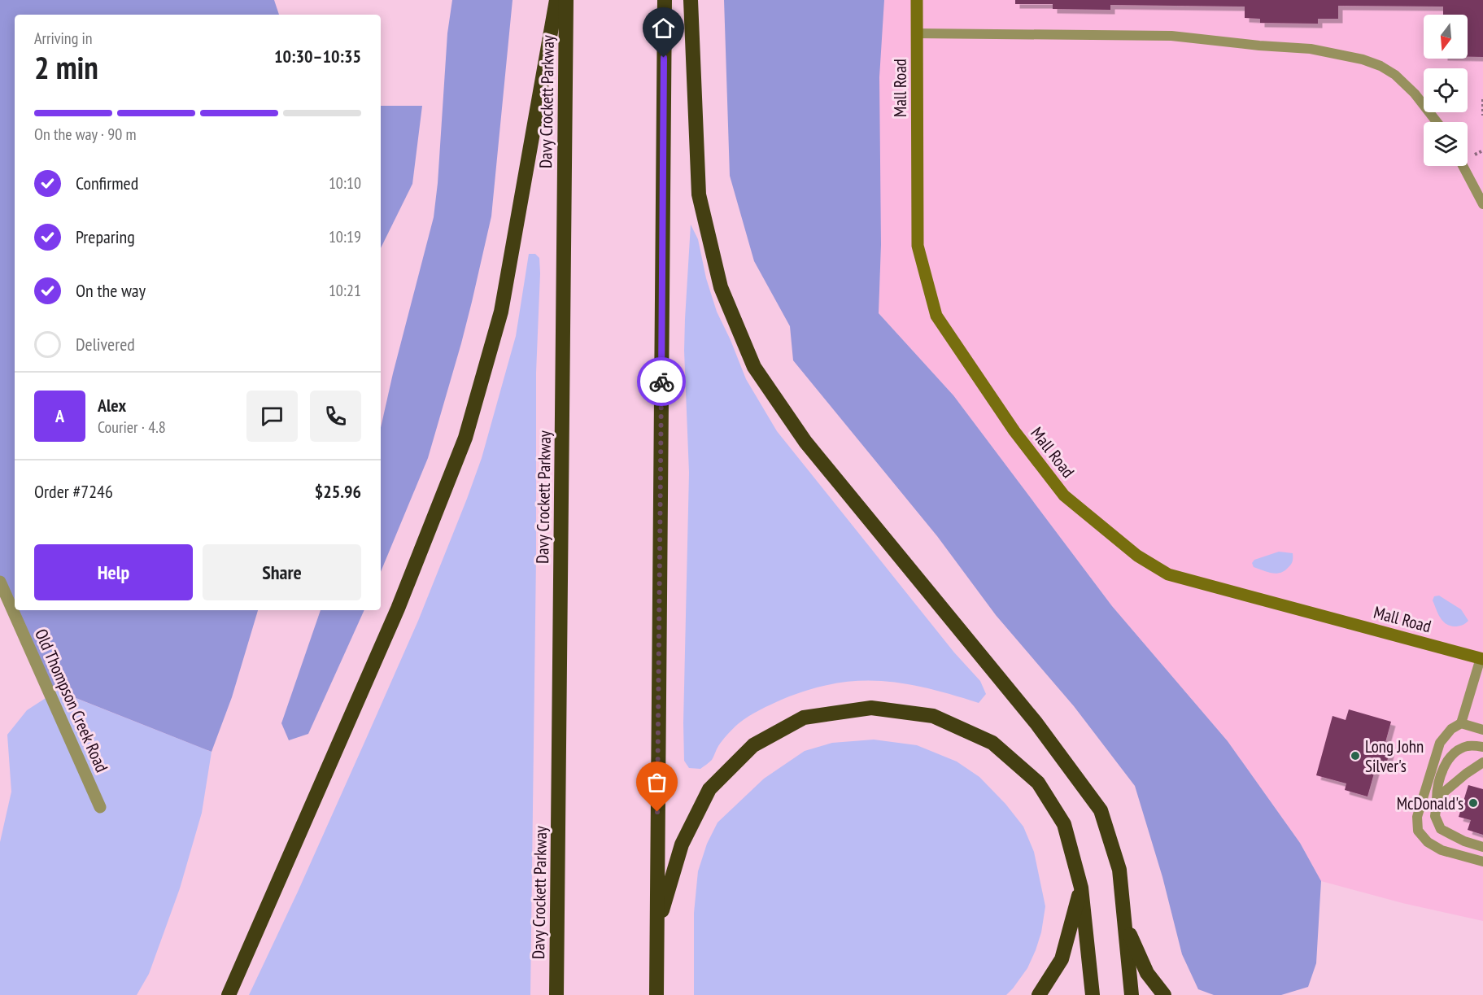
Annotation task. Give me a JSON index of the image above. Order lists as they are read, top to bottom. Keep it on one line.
{"streets":{"highway":["Davy Crockett Parkway"],"street":["Mall Road","Old Thompson Creek Road"]},"places":["Long John Silver's","McDonald's"],"north":"bottom","page":{"heading":["2 min","Arriving in","10:30–10:35"],"panel":["Alex","Courier · 4.8","Order #7246","$25.96"],"bar":"On the way · 90 m","list":[["Confirmed","10:10"],["Preparing","10:19"],["On the way","10:21"],"Delivered"],"round":"A","buttons":["Help","Share"]}}
